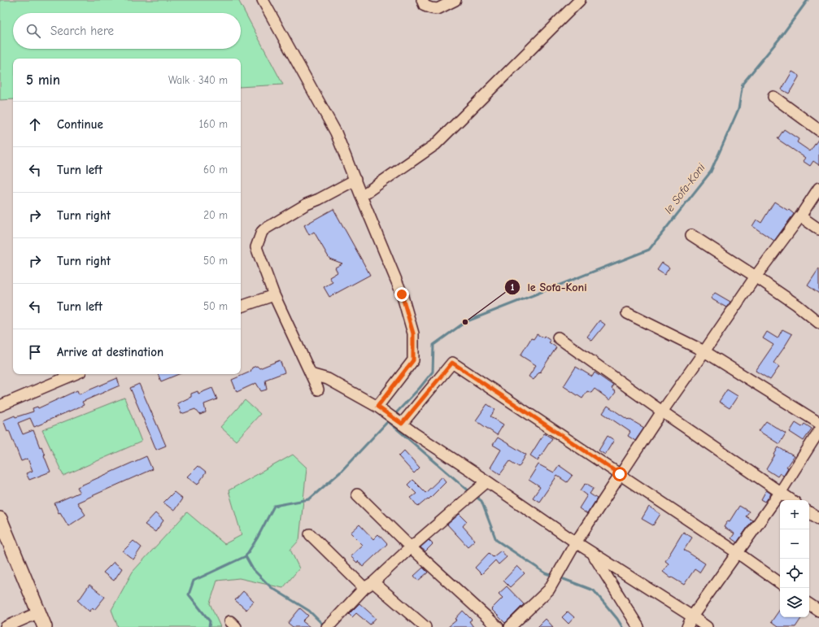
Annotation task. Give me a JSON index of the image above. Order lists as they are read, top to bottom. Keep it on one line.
{"water":["le Sofa-Koni"],"places":["le Sofa-Koni"],"page":{"search":"Search here","heading":["5 min","Walk · 340 m"],"list":[["Continue","160 m"],["Turn left","60 m"],["Turn right","20 m"],["Turn right","50 m"],["Turn left","50 m"],"Arrive at destination"],"map_buttons":["+","−"]}}
